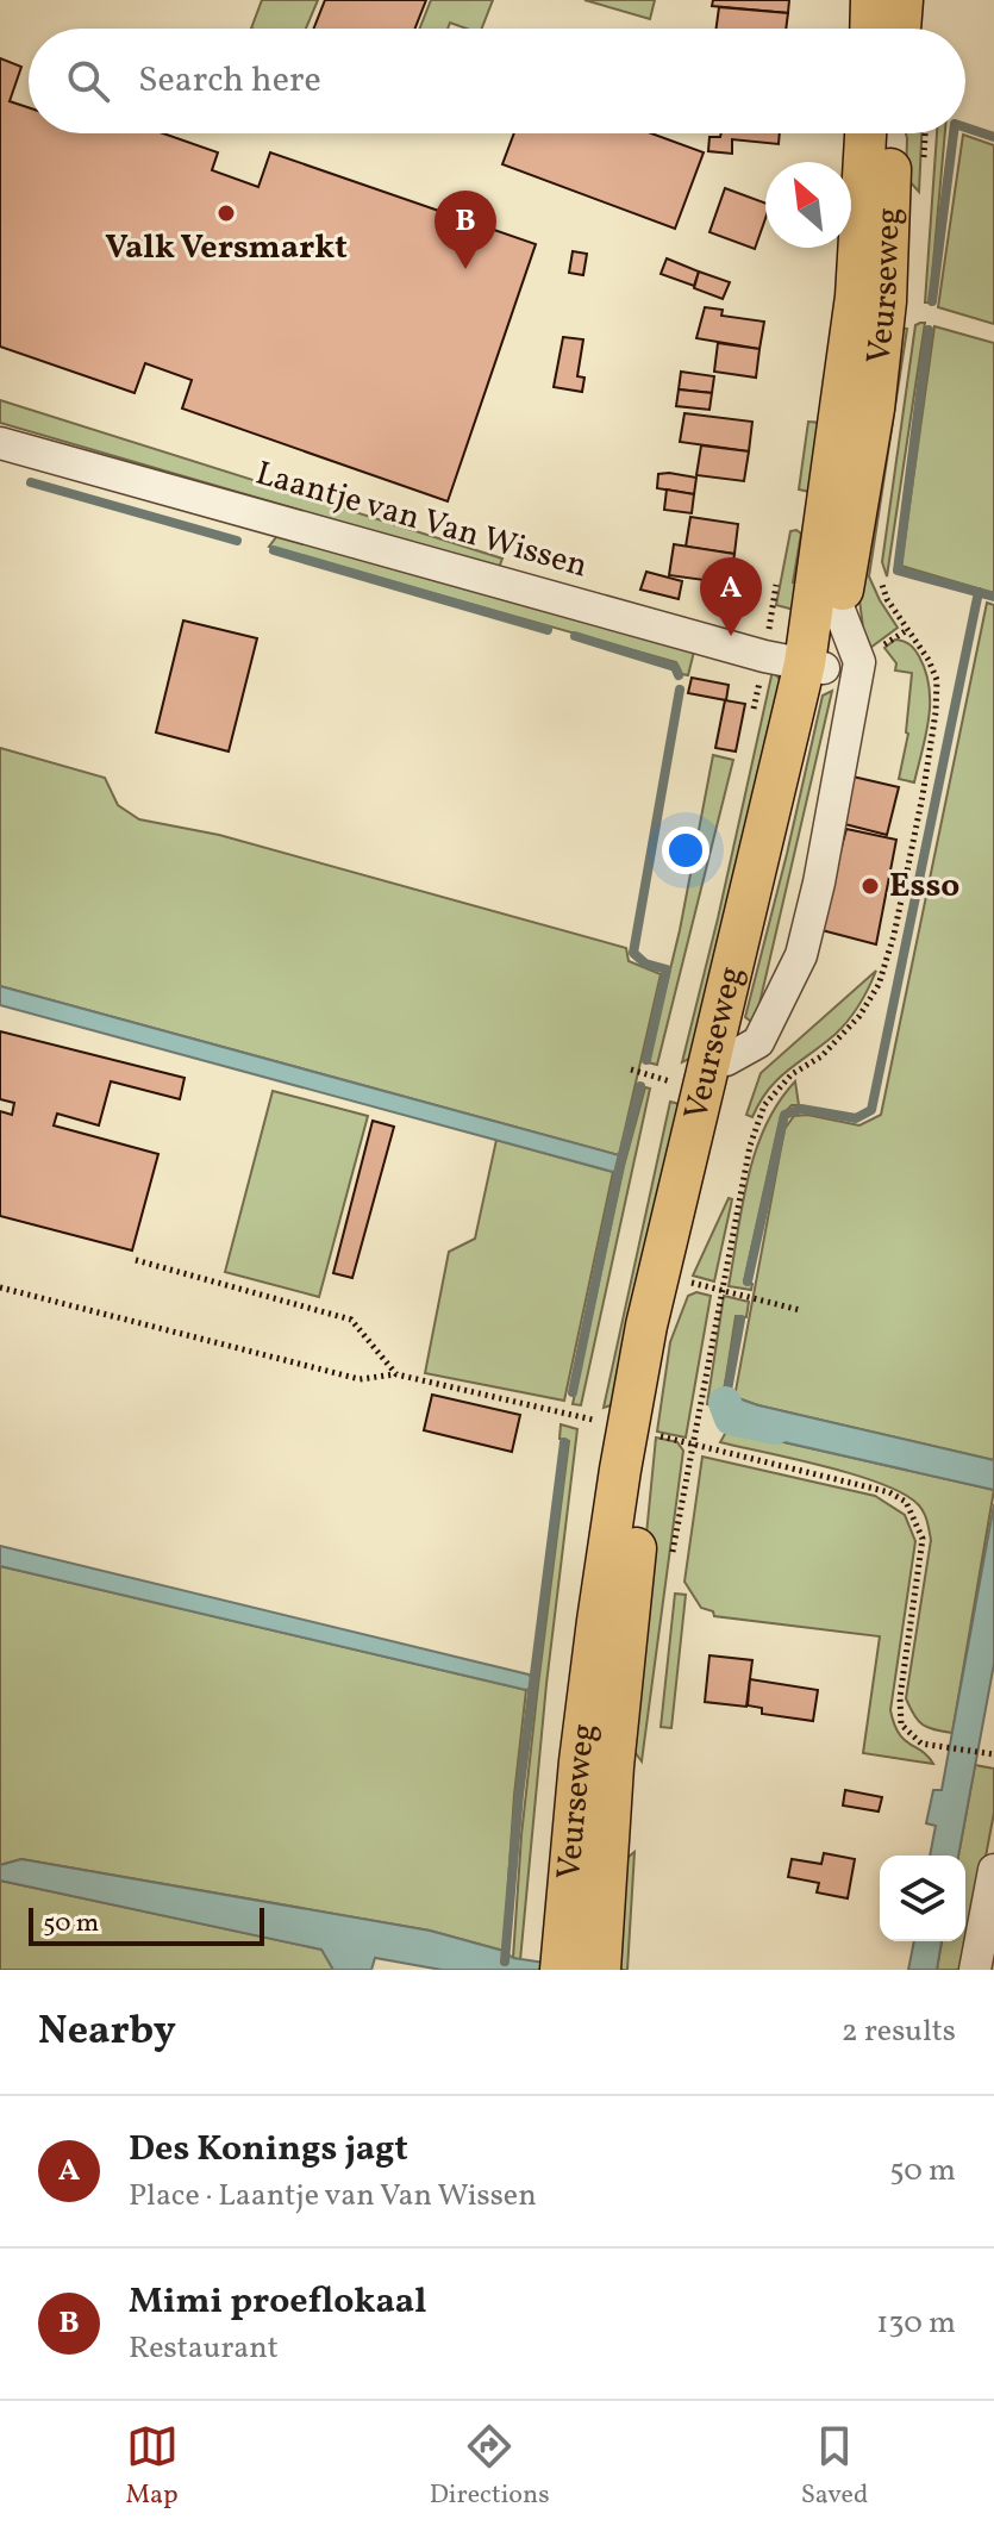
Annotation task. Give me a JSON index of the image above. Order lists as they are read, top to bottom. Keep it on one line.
{"streets":{"main road":["Veurseweg"],"street":["Laantje van Van Wissen"]},"crossings":[["Veurseweg","Laantje van Van Wissen"]],"places":["Valk Versmarkt","Esso"],"scale_bar":"50 m","north":"top left","page":{"search":"Search here","pins":["B","A"],"scale":"50 m","heading":["Nearby","2 results"],"list":[{"mark":"A","name":"Des Konings jagt","note":"Place · Laantje van Van Wissen","value":"50 m"},{"mark":"B","name":"Mimi proeflokaal","note":"Restaurant","value":"130 m"}],"nav":["Map","Directions","Saved"]}}
